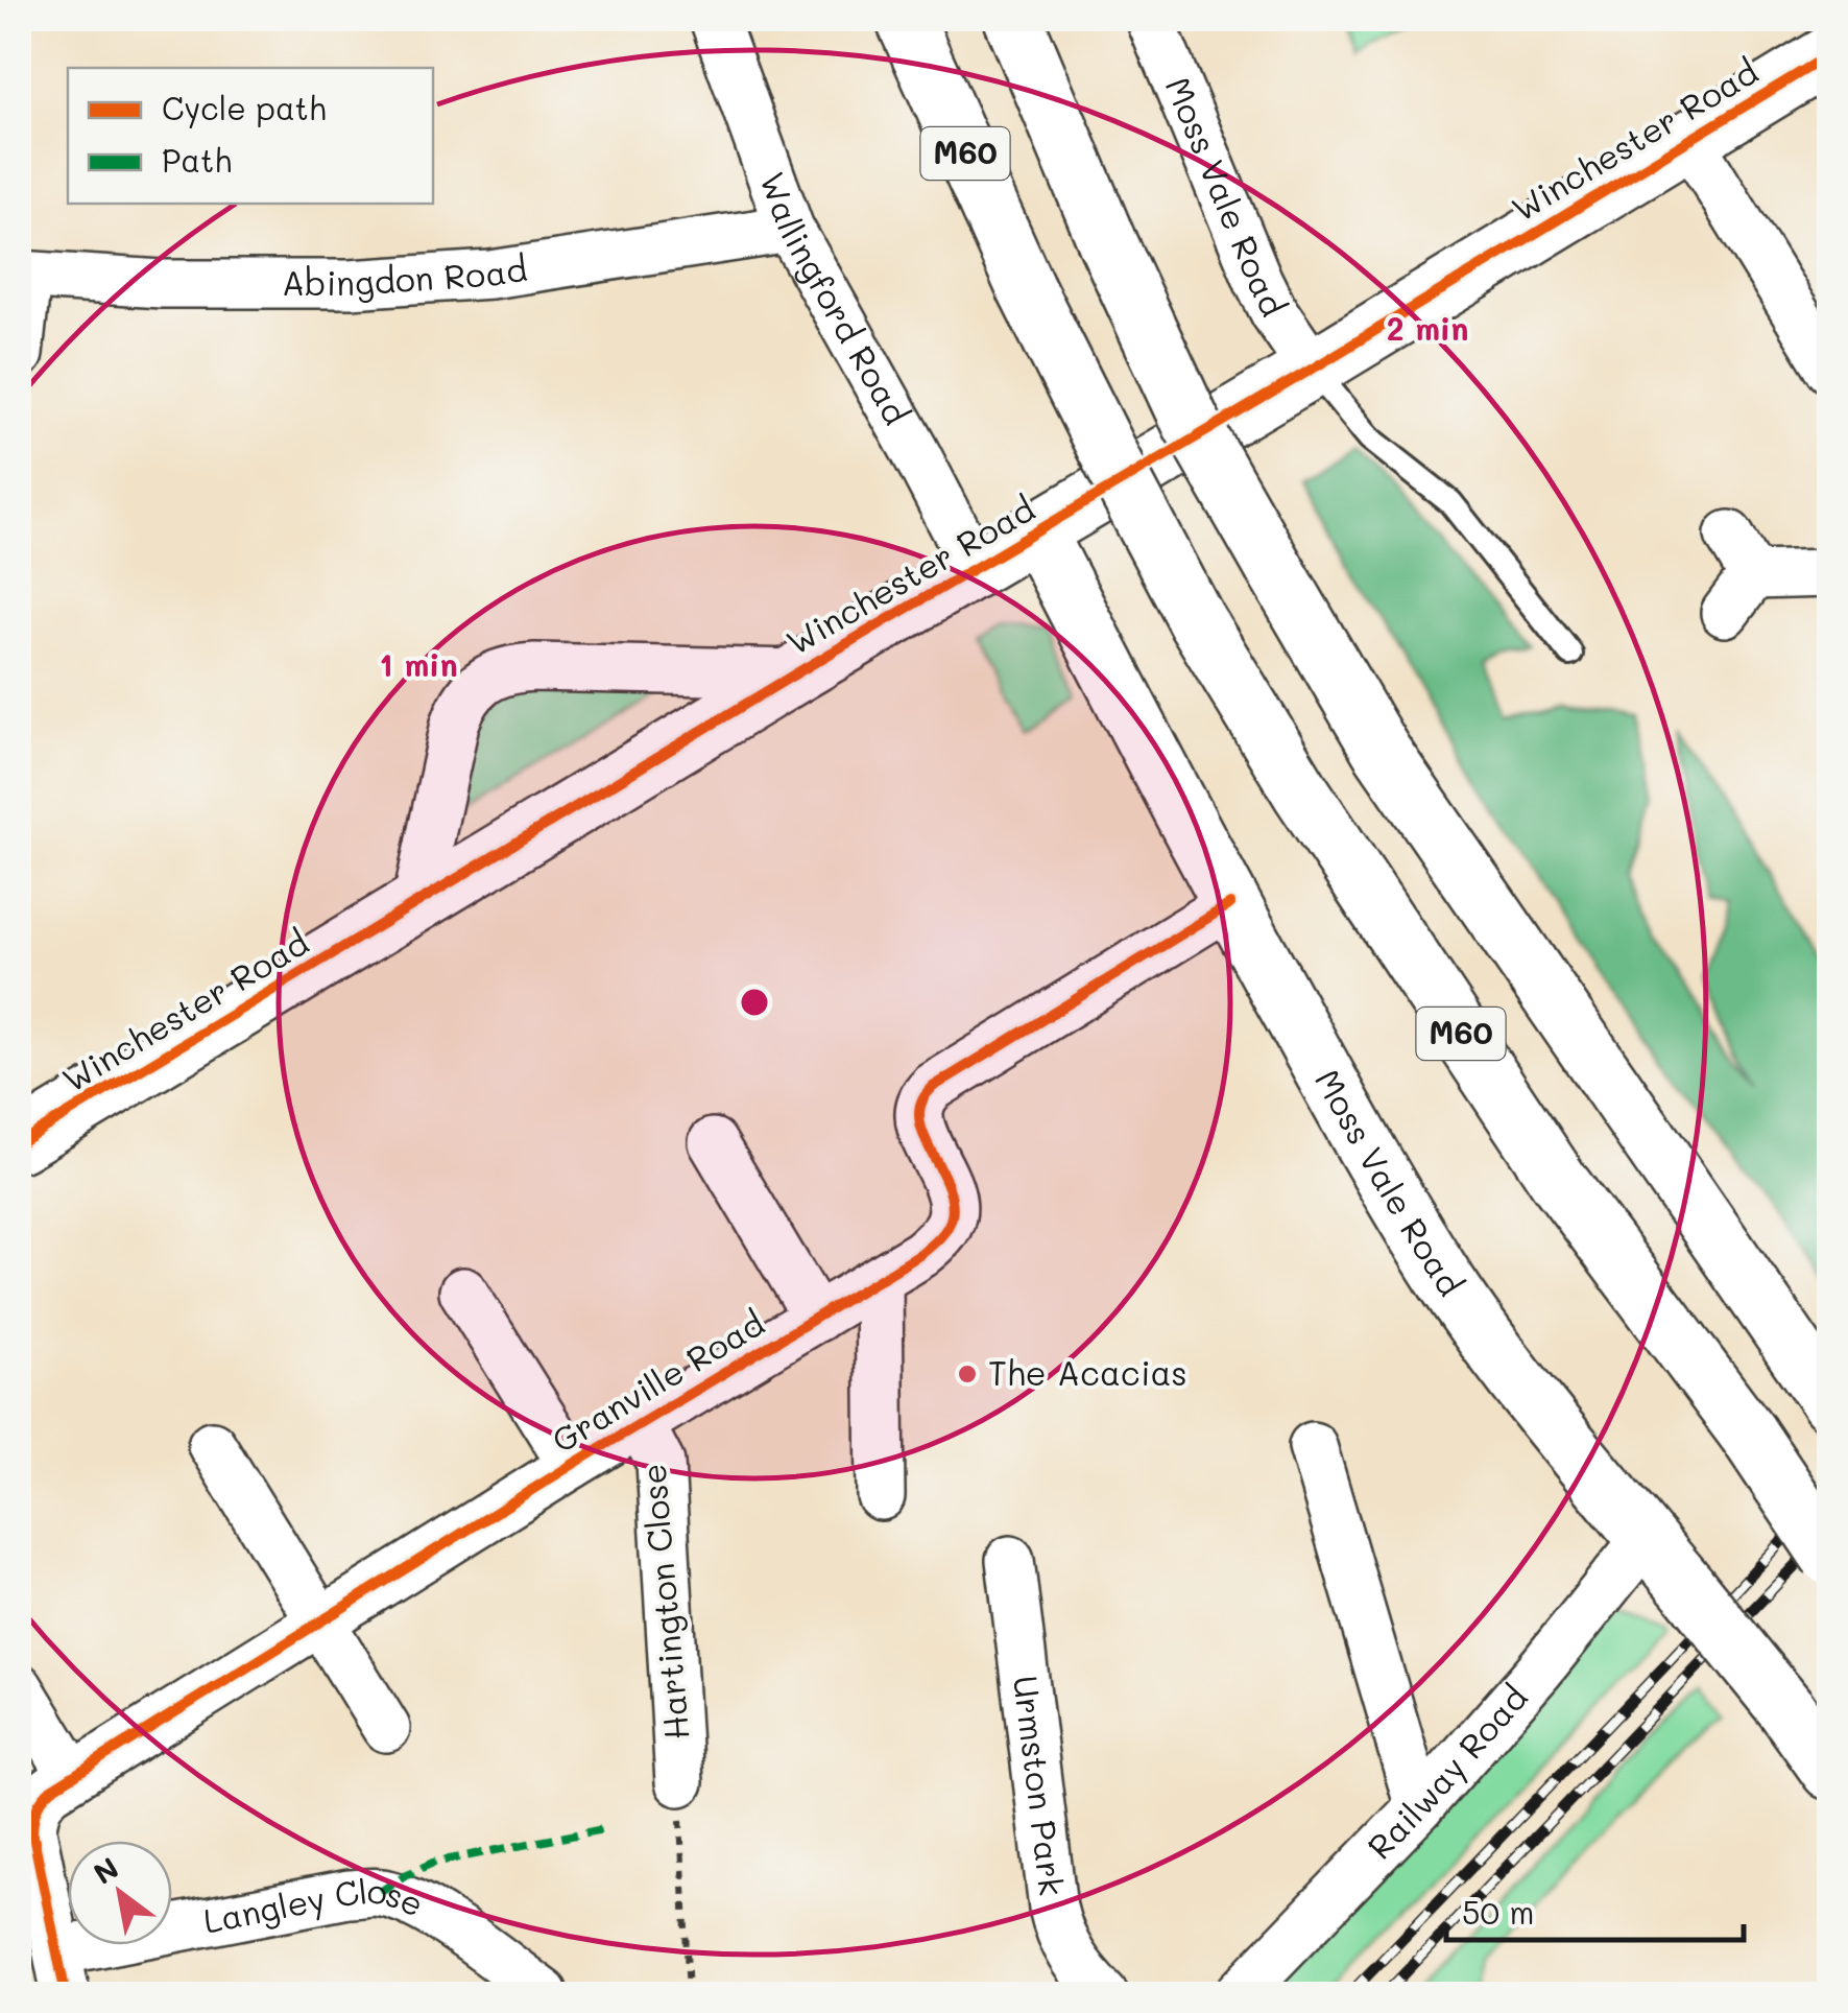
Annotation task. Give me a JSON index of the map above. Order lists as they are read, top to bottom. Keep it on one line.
{"streets":{"main road":["Winchester Road","M60","Moss Vale Road"],"street":["Abingdon Road","Wallingford Road","Granville Road","Hartington Close","Railway Road","Urmston Park","Langley Close"]},"crossings":[["Winchester Road","Moss Vale Road"],["Winchester Road","Wallingford Road"],["Moss Vale Road","Granville Road"],["Moss Vale Road","Railway Road"],["Abingdon Road","Wallingford Road"],["Granville Road","Hartington Close"],["Granville Road","Langley Close"]],"places":["The Acacias"],"legend":["Cycle path","Path"],"scale_bar":"50 m","north":"top left","rings":["2 min","1 min"]}
